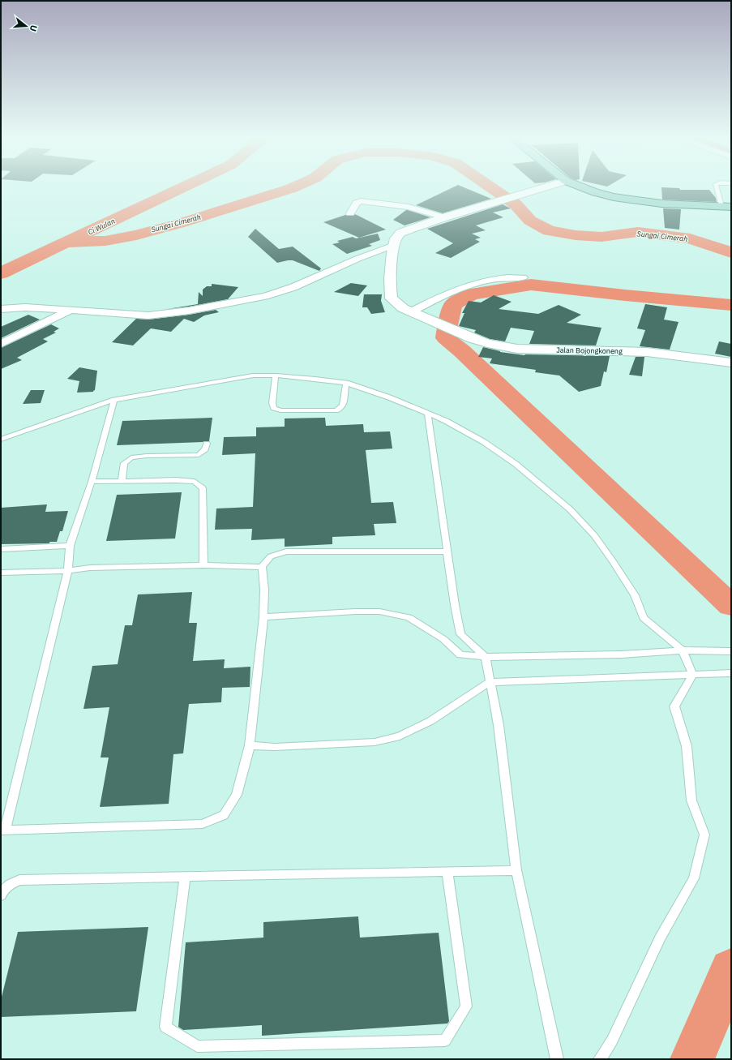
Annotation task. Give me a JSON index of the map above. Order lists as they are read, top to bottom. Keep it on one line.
{"streets":{"main road":["Jalan Bojongkoneng"]},"water":["Sungai Cimerah","Ci Wulan"],"north":"right"}
